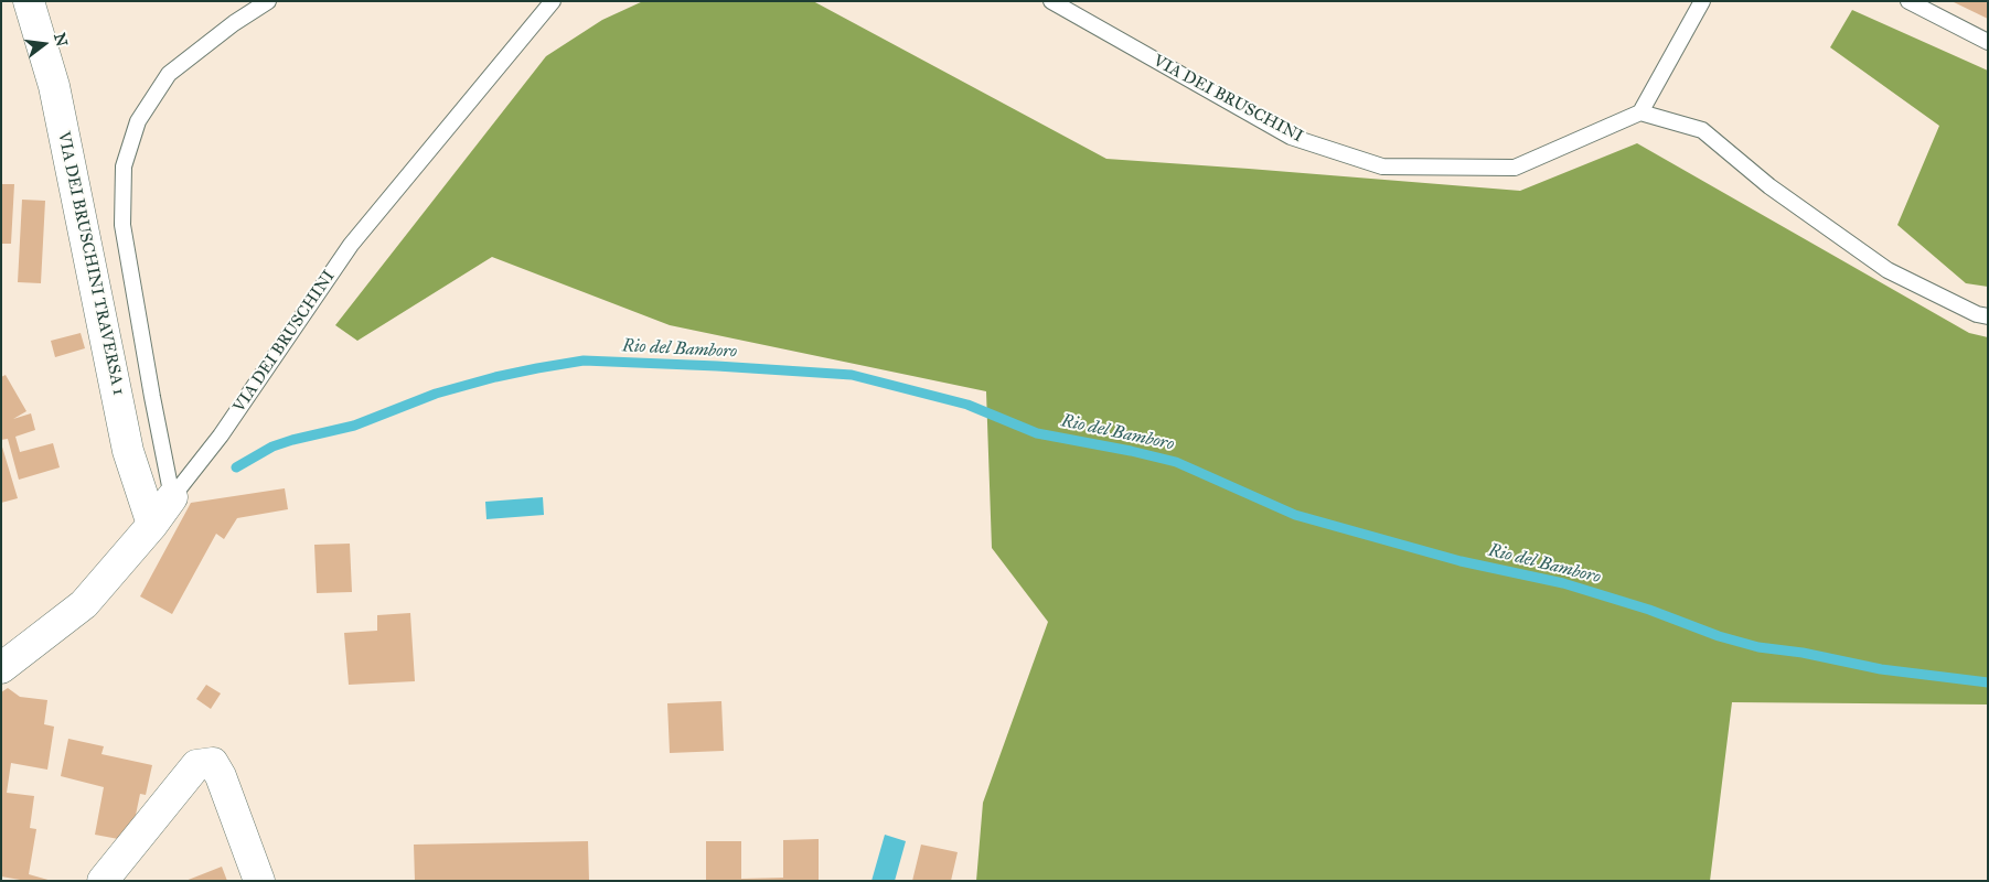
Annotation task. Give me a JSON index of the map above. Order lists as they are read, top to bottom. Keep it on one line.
{"streets":{"street":["VIA DEI BRUSCHINI","VIA DEI BRUSCHINI TRAVERSA 1"]},"crossings":[["VIA DEI BRUSCHINI","VIA DEI BRUSCHINI TRAVERSA 1"]],"water":["Rio del Bamboro"],"north":"right"}
